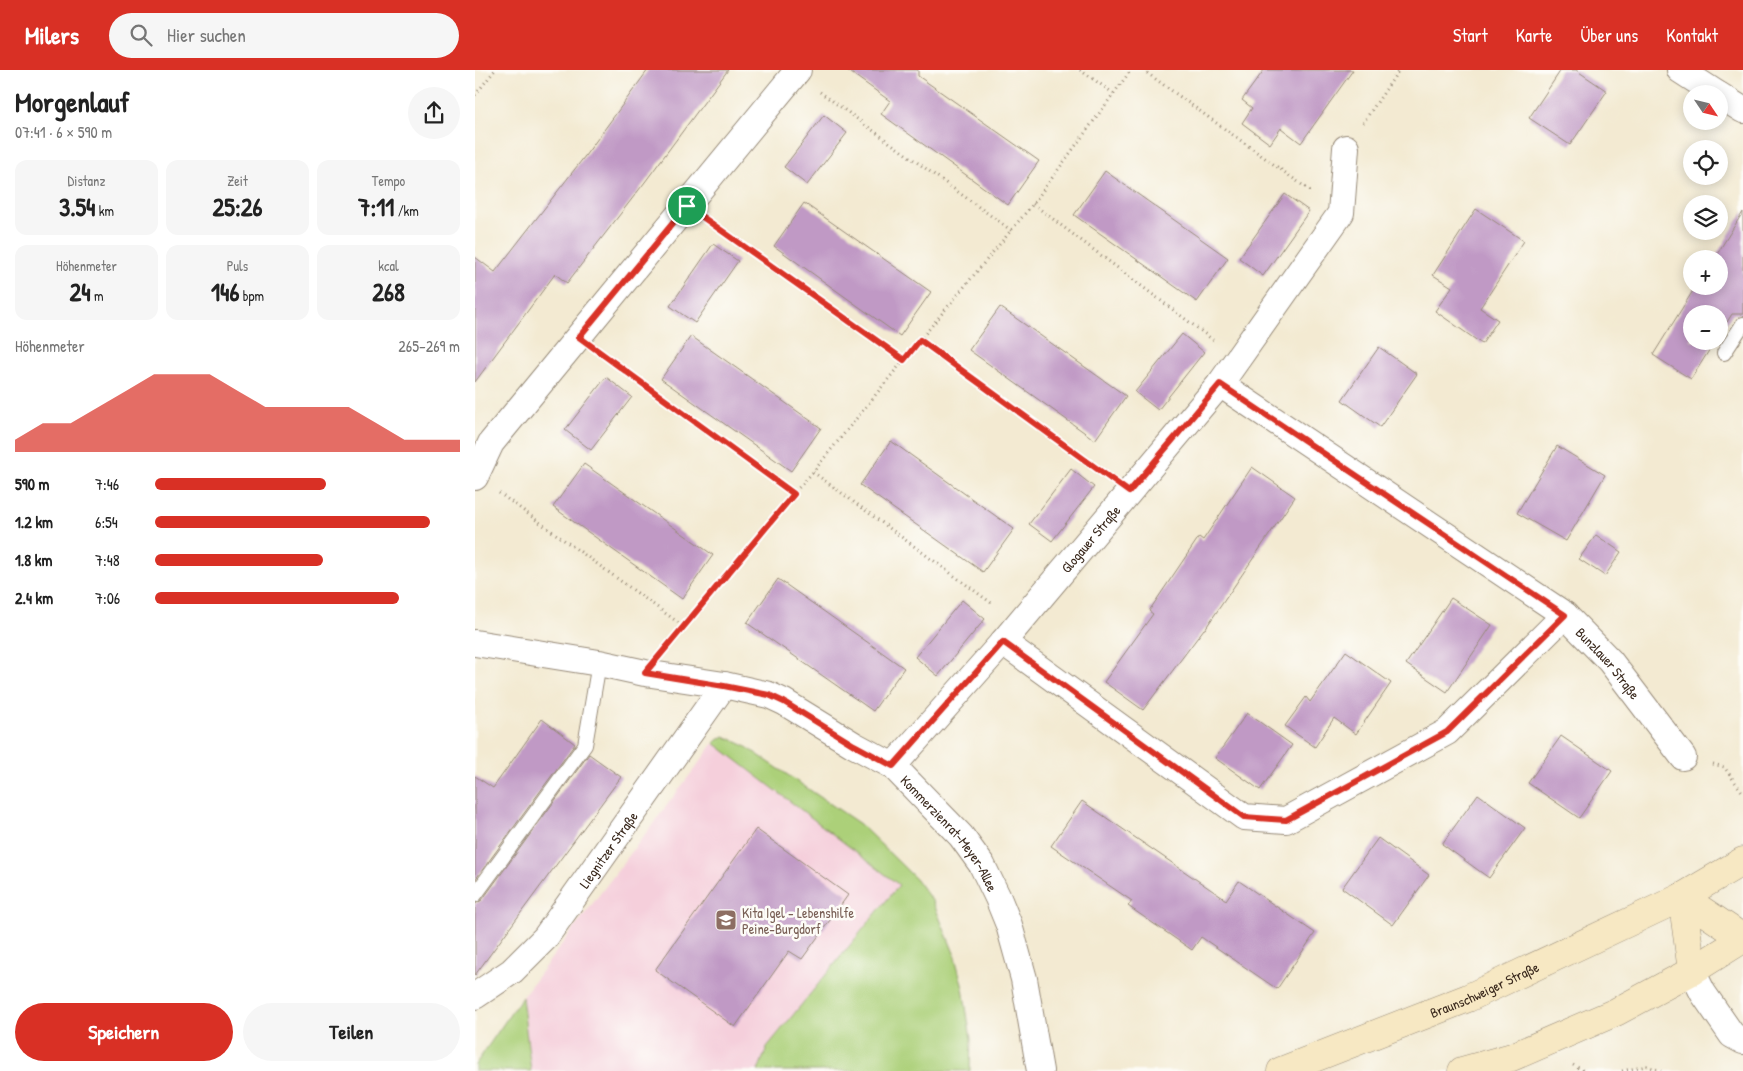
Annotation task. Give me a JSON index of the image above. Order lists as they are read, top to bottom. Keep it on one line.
{"streets":{"street":["Glogauer Straße","Bunzlauer Straße","Kommerzienrat-Meyer-Allee","Liegnitzer Straße","Braunschweiger Straße"]},"crossings":[["Glogauer Straße","Bunzlauer Straße"],["Glogauer Straße","Kommerzienrat-Meyer-Allee"],["Kommerzienrat-Meyer-Allee","Liegnitzer Straße"]],"places":{"school or university":["Kita Igel - Lebenshilfe Peine-Burgdorf"]},"north":"bottom right","page":{"header":"Milers","search":"Hier suchen","nav":["Start","Karte","Über uns","Kontakt"],"heading":["Morgenlauf","07:41 · 6 × 590 m"],"map_buttons":["+","−"],"stats":[["Distanz","3.54 km"],["Zeit","25:26"],["Tempo","7:11 /km"],["Höhenmeter","24 m"],["Puls","146 bpm"],["kcal","268"]],"chart":["Höhenmeter","265–269 m"],"list":[{"name":"590 m","note":"7:46"},{"name":"1.2 km","note":"6:54"},{"name":"1.8 km","note":"7:48"},{"name":"2.4 km","note":"7:06"}],"buttons":["Speichern","Teilen"]}}
